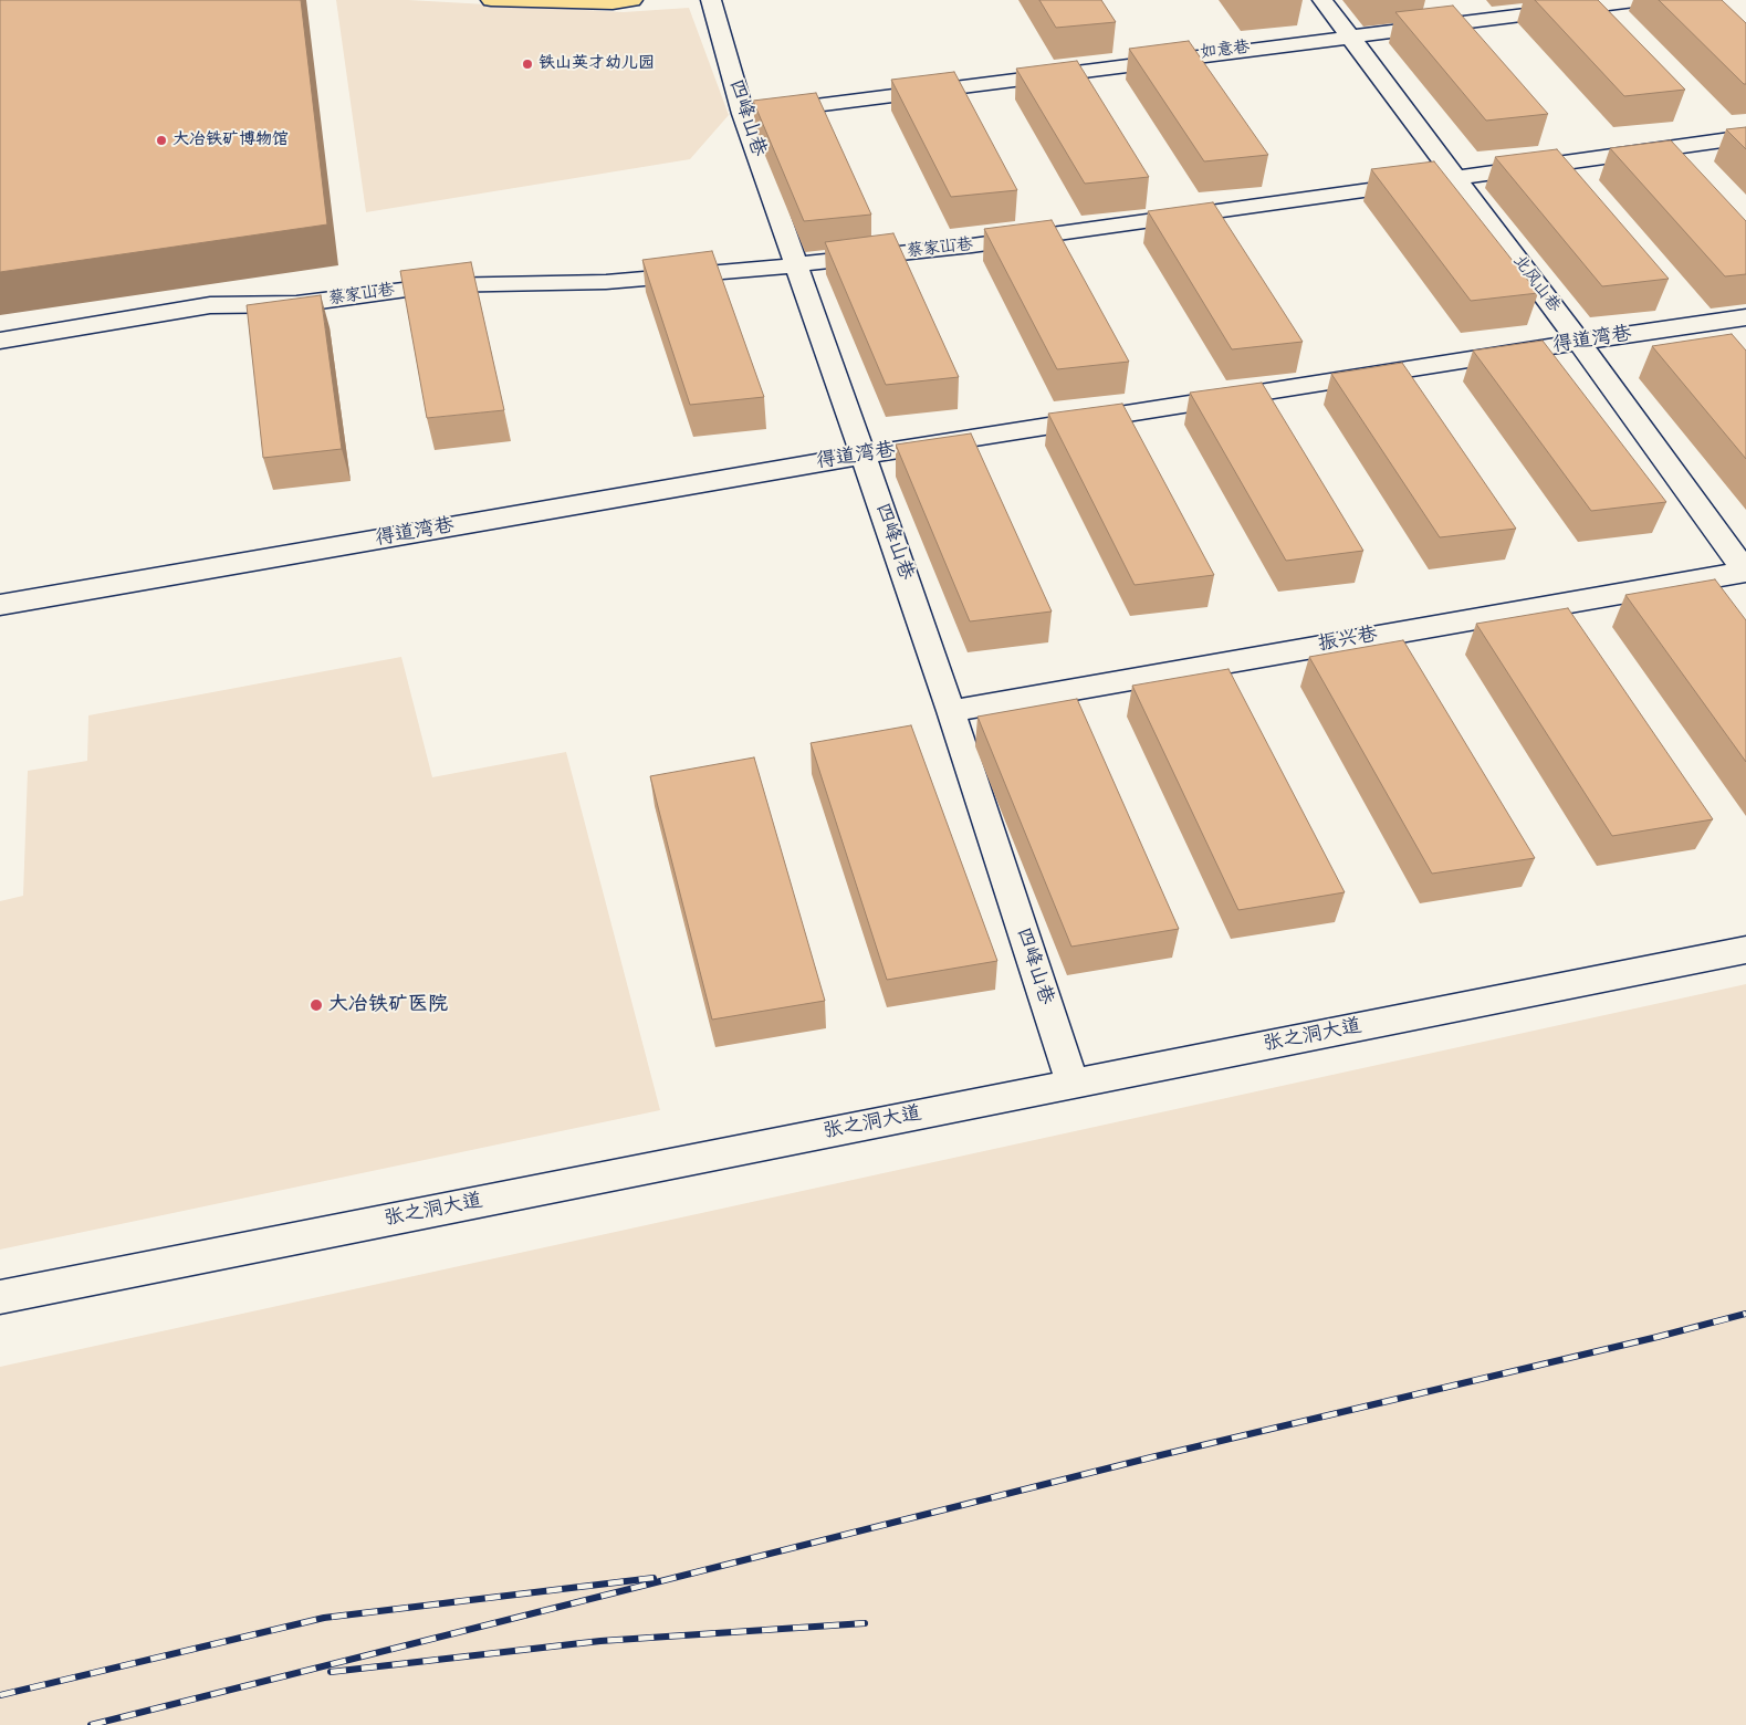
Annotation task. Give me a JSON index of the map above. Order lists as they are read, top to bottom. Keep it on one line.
{"streets":{"street":["如意巷","四峰山巷","蔡家山巷","北风山巷","得道湾巷","振兴巷","张之洞大道"]},"crossings":[["如意巷","四峰山巷"],["如意巷","北风山巷"],["四峰山巷","蔡家山巷"],["四峰山巷","得道湾巷"],["四峰山巷","振兴巷"],["四峰山巷","张之洞大道"],["蔡家山巷","北风山巷"],["北风山巷","得道湾巷"],["北风山巷","振兴巷"]],"places":["铁山英才幼儿园","大冶铁矿博物馆","大冶铁矿医院"]}
